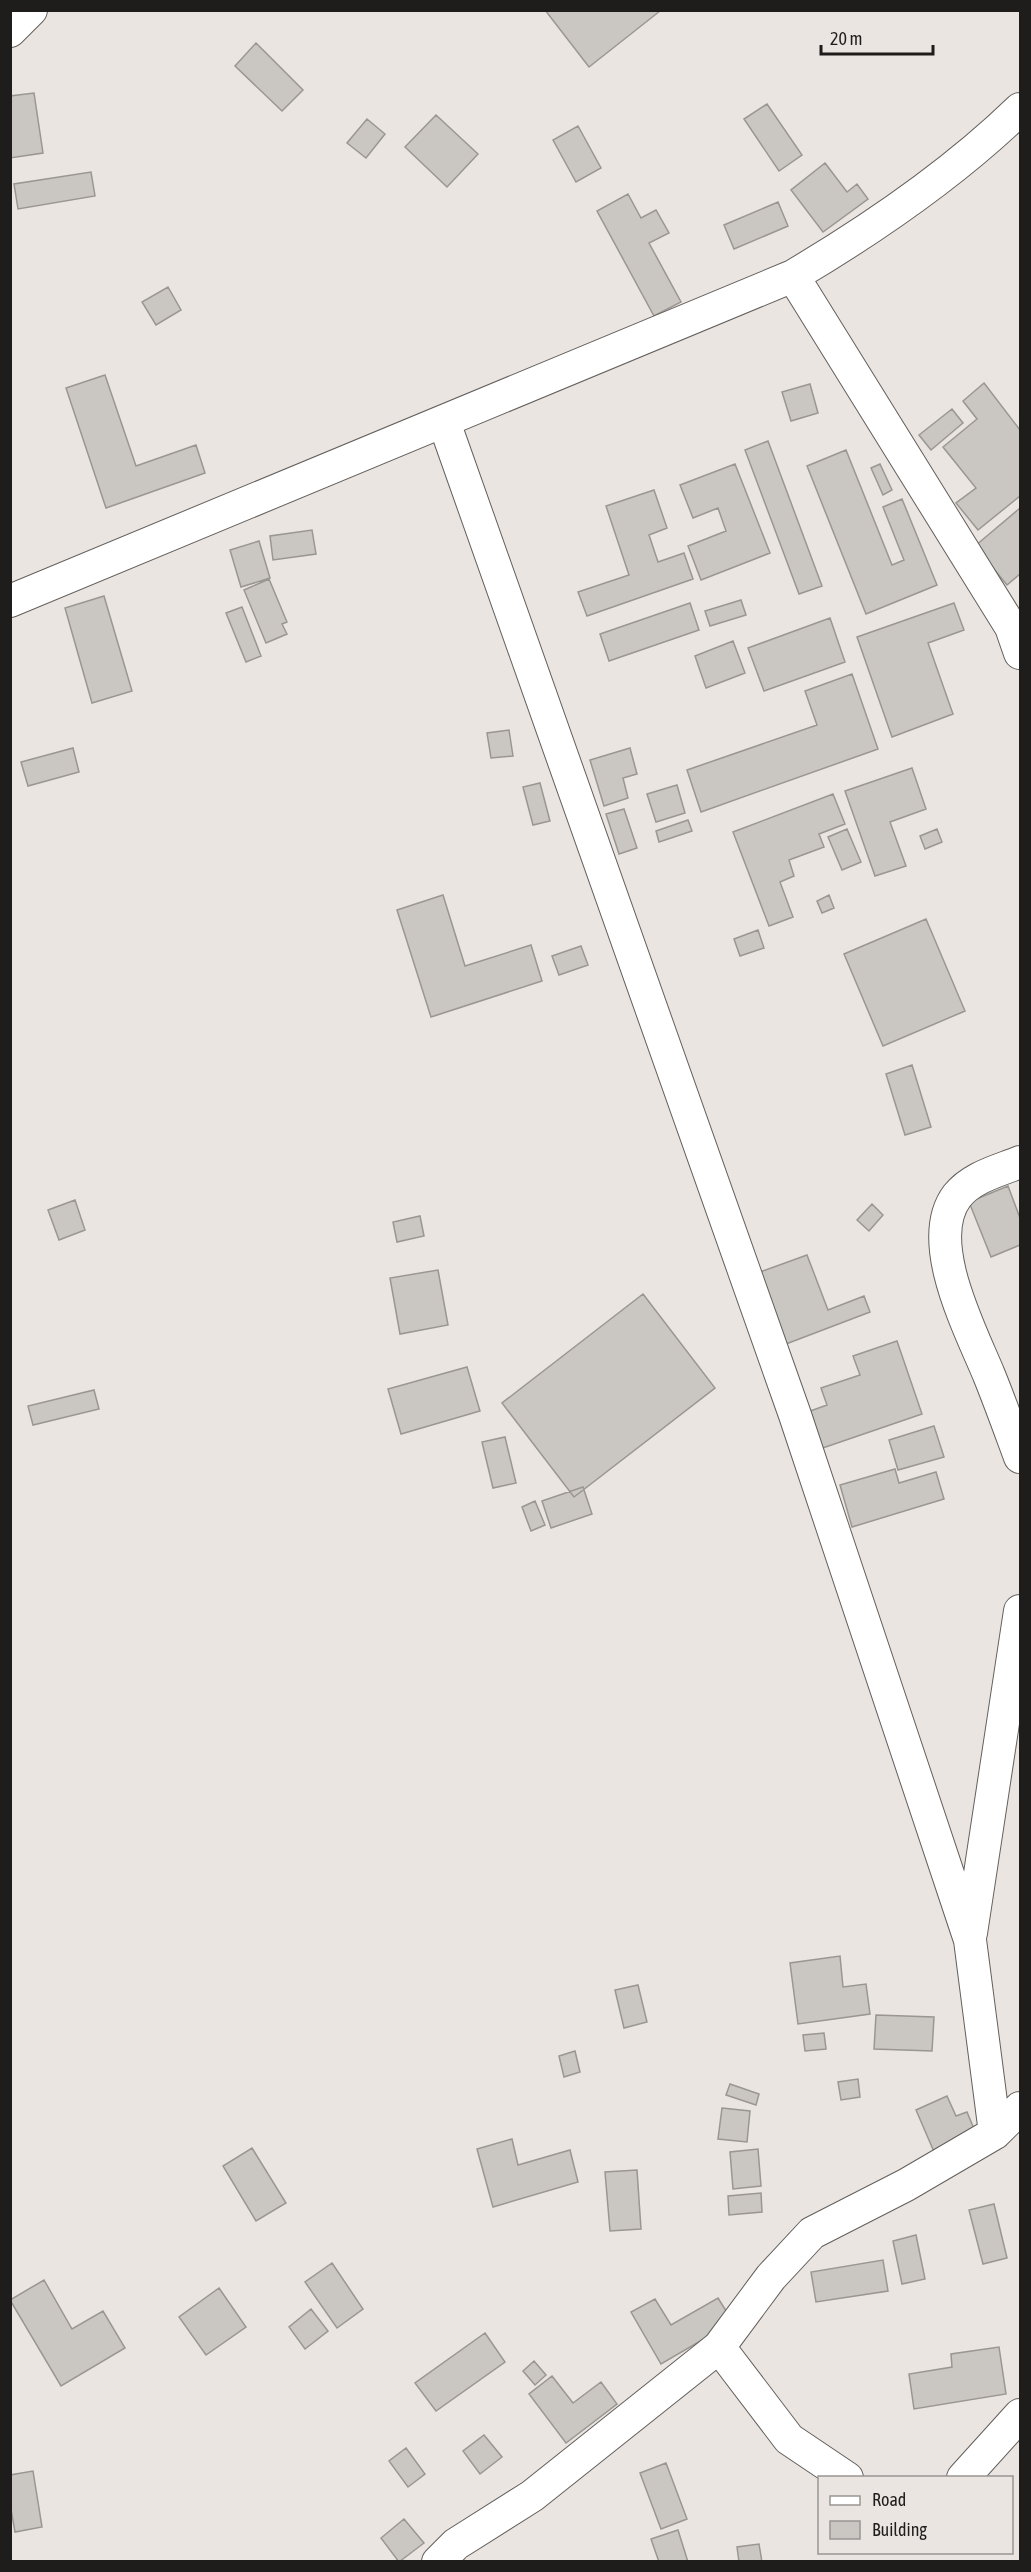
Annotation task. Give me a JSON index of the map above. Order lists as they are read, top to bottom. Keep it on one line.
{"legend":["Road","Building"],"scale_bar":"20 m"}
